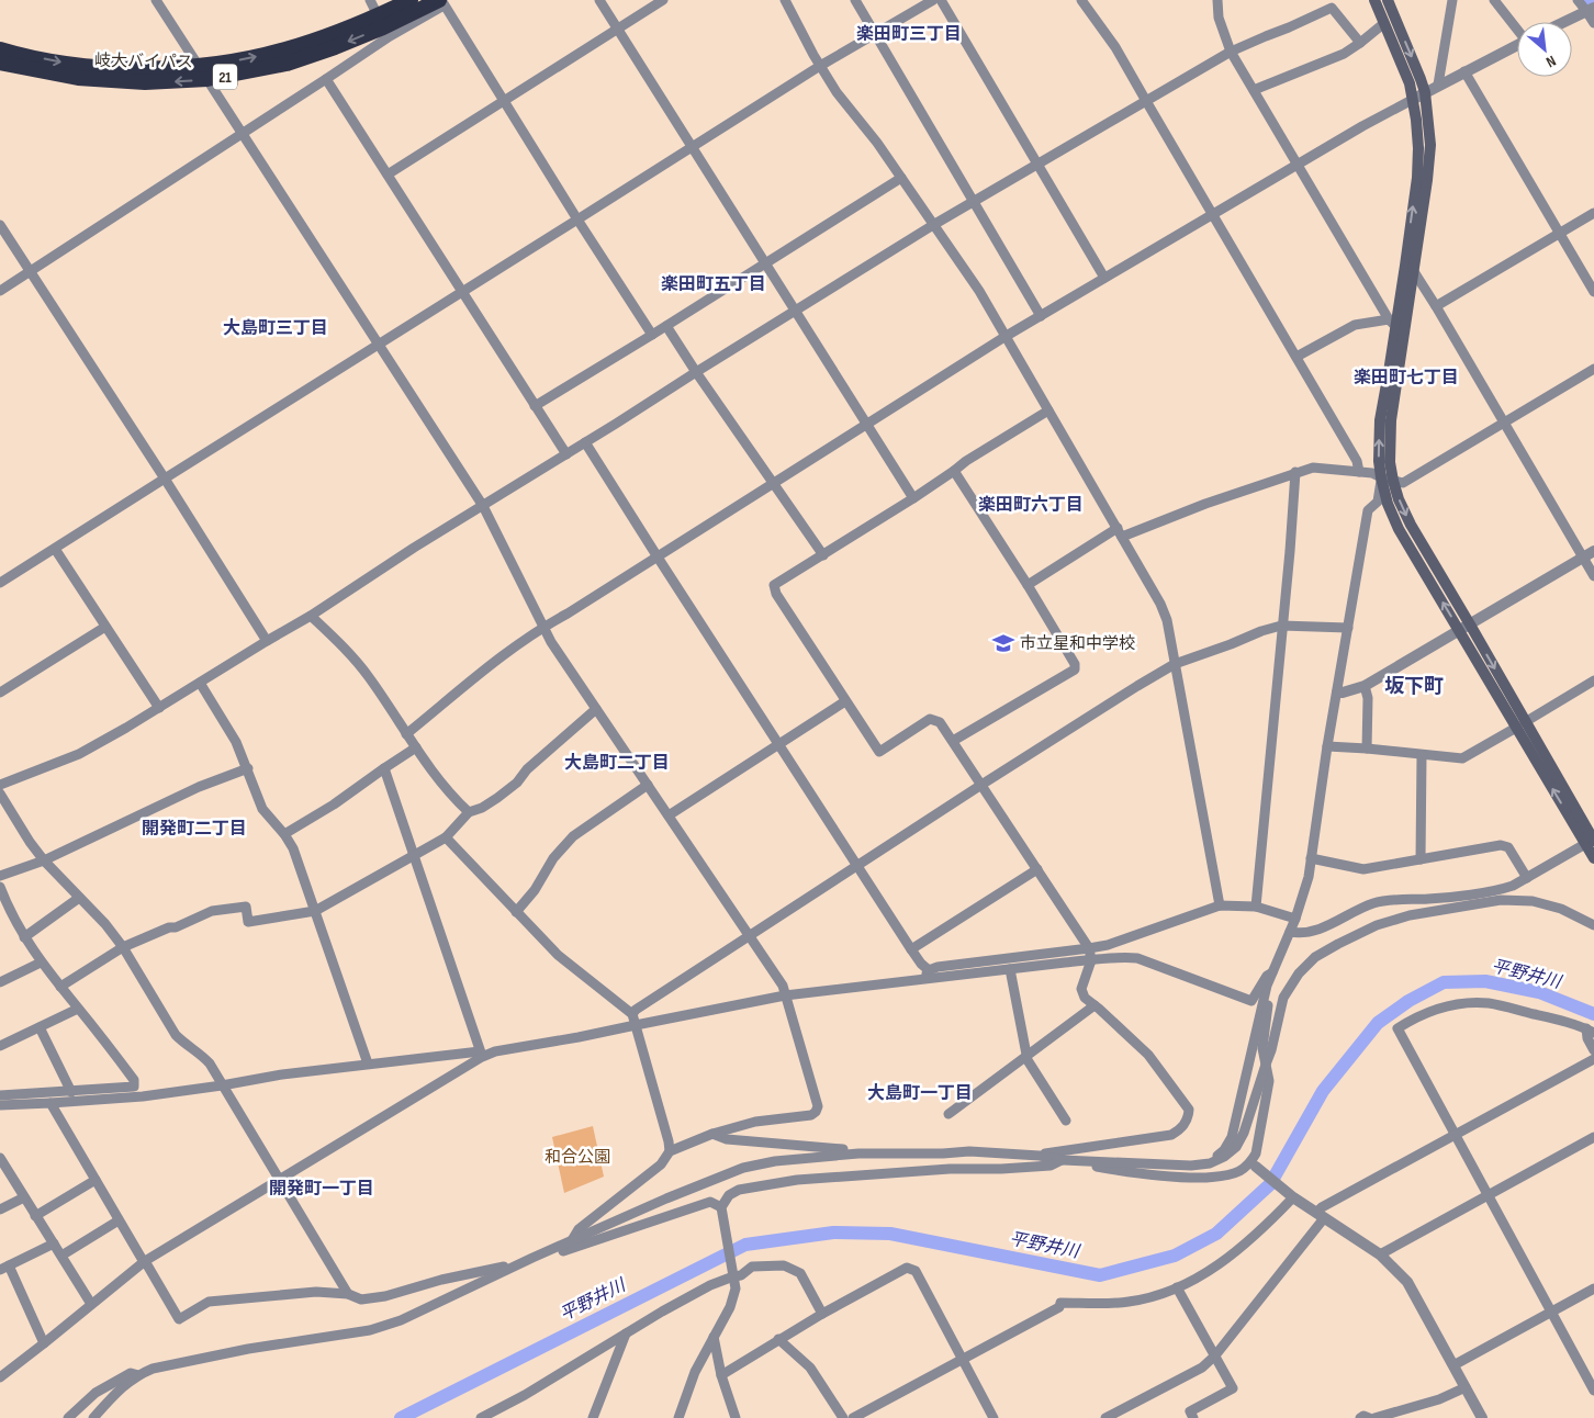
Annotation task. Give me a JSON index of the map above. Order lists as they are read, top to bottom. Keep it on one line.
{"streets":{"highway":["岐大バイパス","21"]},"districts":["楽田町三丁目","楽田町五丁目","大島町三丁目","楽田町七丁目","楽田町六丁目","坂下町","大島町二丁目","開発町二丁目","大島町一丁目","開発町一丁目"],"water":["平野井川"],"parks":["和合公園"],"places":{"school or university":["市立星和中学校"]},"north":"bottom right"}
